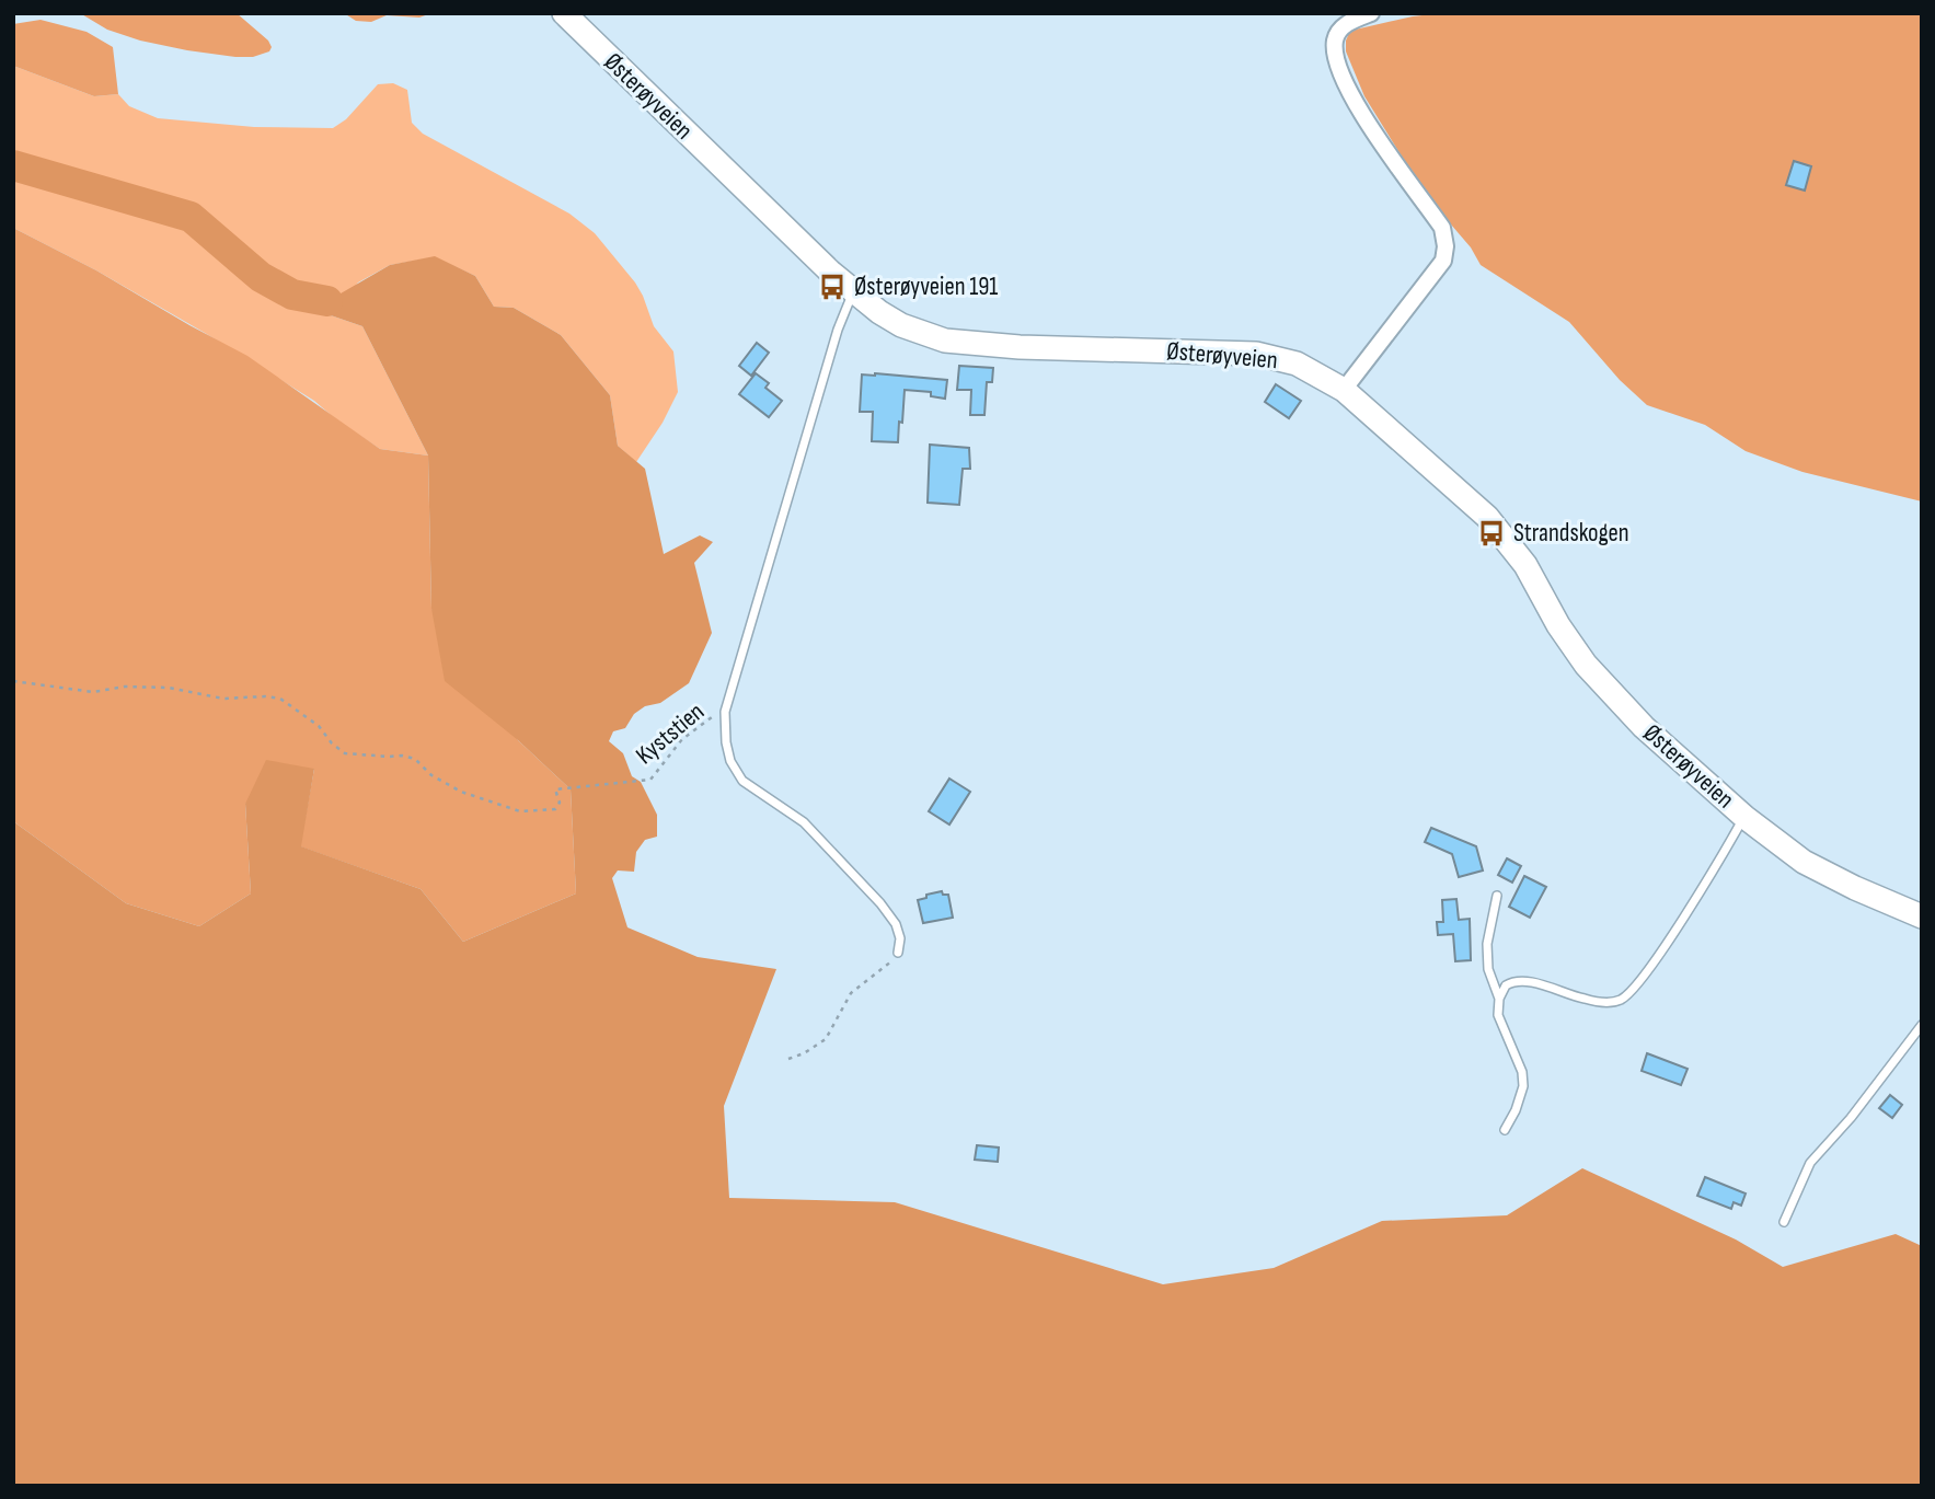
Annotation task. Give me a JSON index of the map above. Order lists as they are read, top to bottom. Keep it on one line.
{"streets":{"main road":["Østerøyveien"],"path":["Kyststien"]},"places":{"bus stop":["Østerøyveien 191","Strandskogen"]}}
